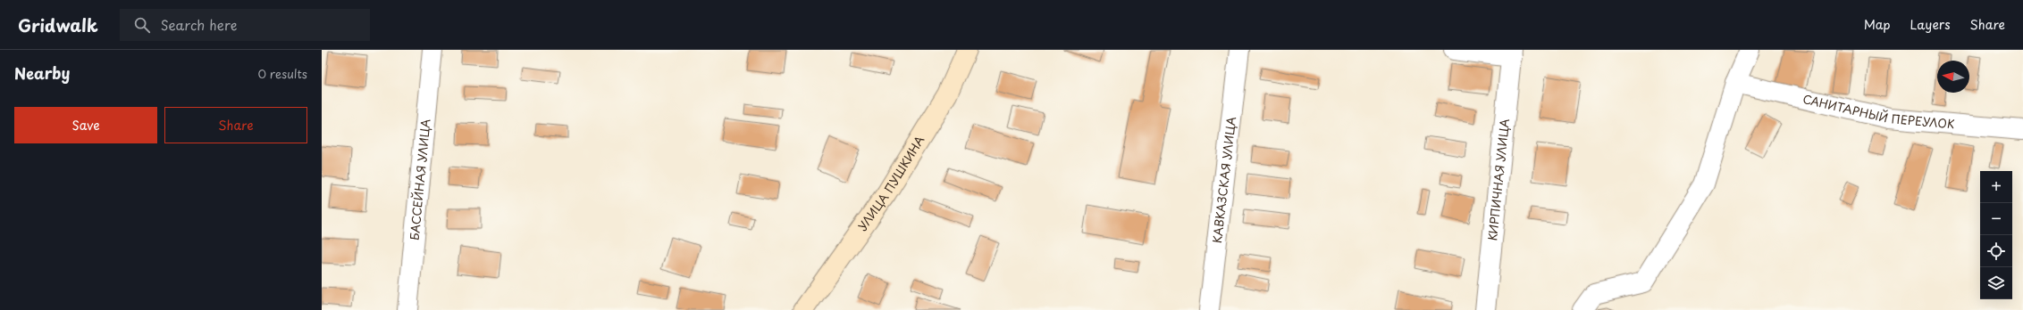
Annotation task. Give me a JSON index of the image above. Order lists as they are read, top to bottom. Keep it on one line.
{"streets":{"main road":["УЛИЦА ПУШКИНА"],"street":["САНИТАРНЫЙ ПЕРЕУЛОК","БАССЕЙНАЯ УЛИЦА","КАВКАЗСКАЯ УЛИЦА","КИРПИЧНАЯ УЛИЦА"]},"north":"left","page":{"header":"Gridwalk","search":"Search here","nav":["Map","Layers","Share"],"heading":["Nearby","0 results"],"buttons":["Save","Share"],"map_buttons":["+","−"]}}
